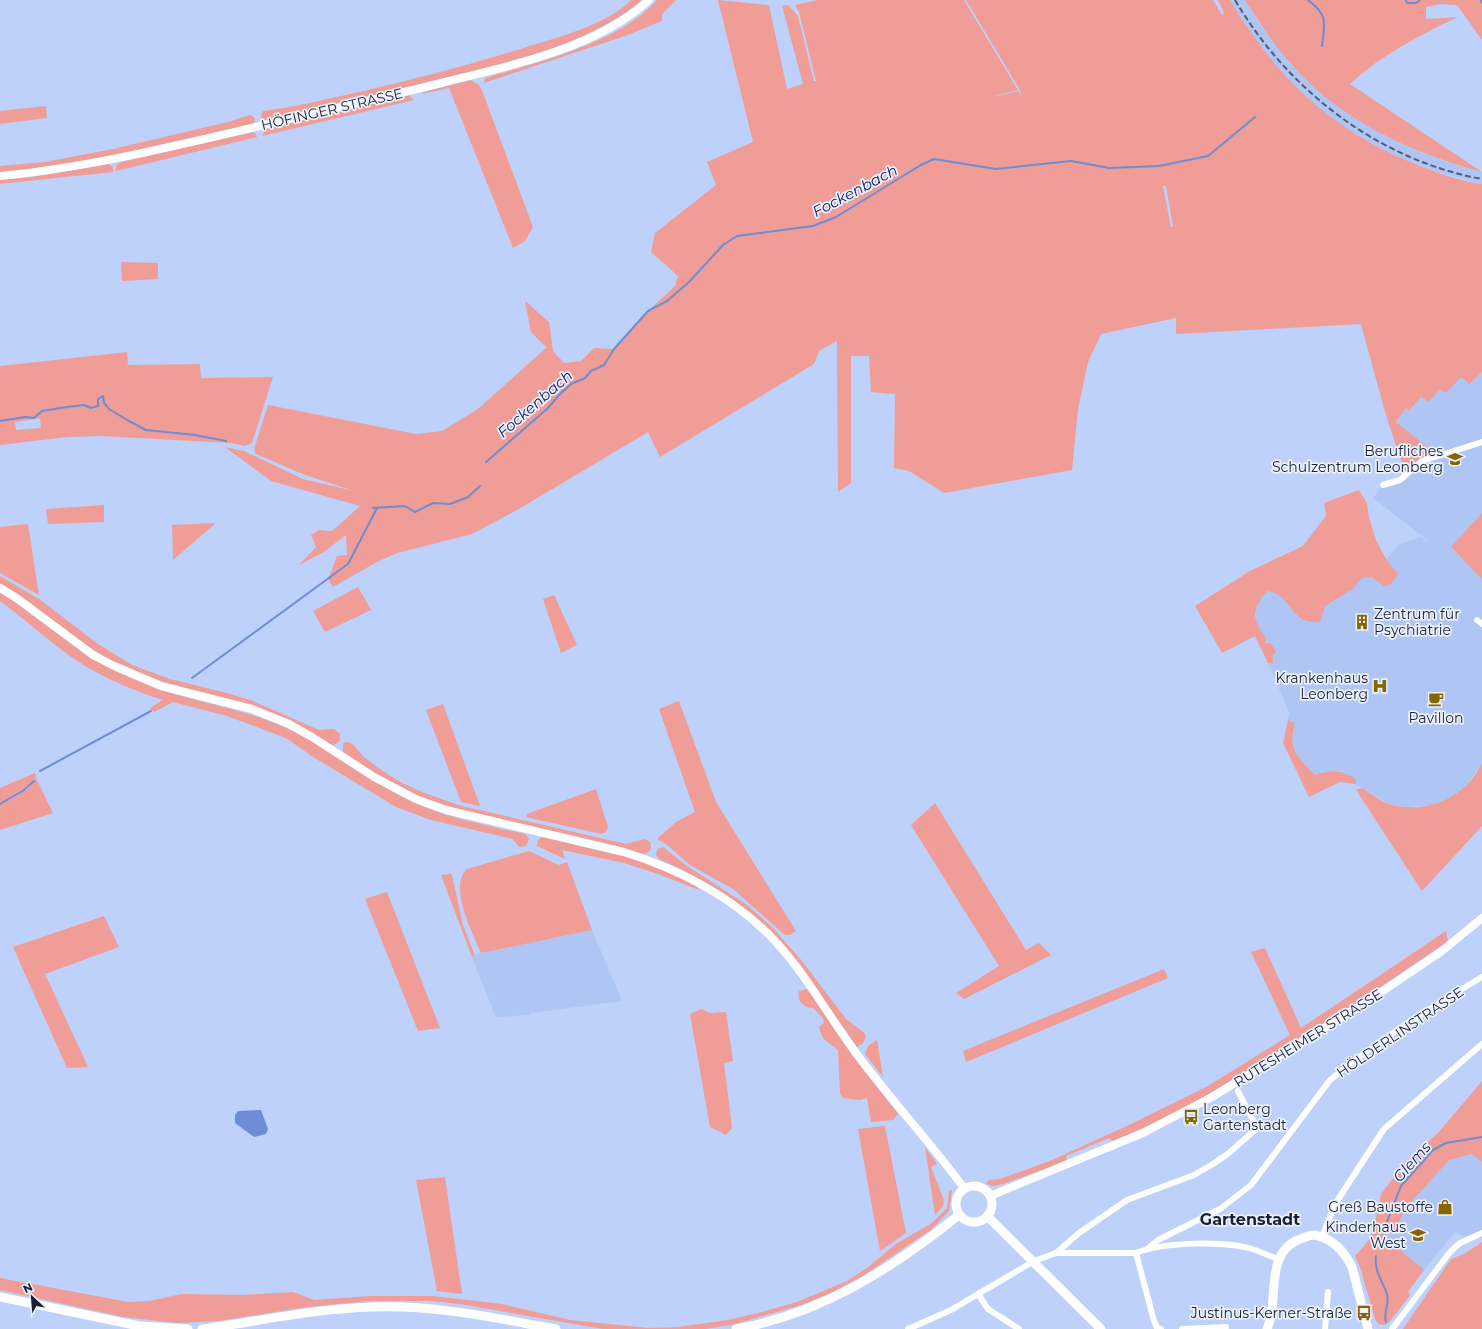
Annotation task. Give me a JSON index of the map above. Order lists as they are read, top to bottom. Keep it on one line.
{"streets":{"street":["HÖFINGER STRASSE","HÖLDERLINSTRASSE","RUTESHEIMER STRASSE"]},"districts":["Gartenstadt"],"water":["Fockenbach","Glems"],"places":{"school or university":["Berufliches Schulzentrum Leonberg","Kinderhaus West"],"building":["Zentrum für Psychiatrie"],"hospital":["Krankenhaus Leonberg"],"cafe":["Pavillon"],"bus stop":["Leonberg Gartenstadt","Justinus-Kerner-Straße"],"shop":["Greß Baustoffe"]},"north":"top left"}
